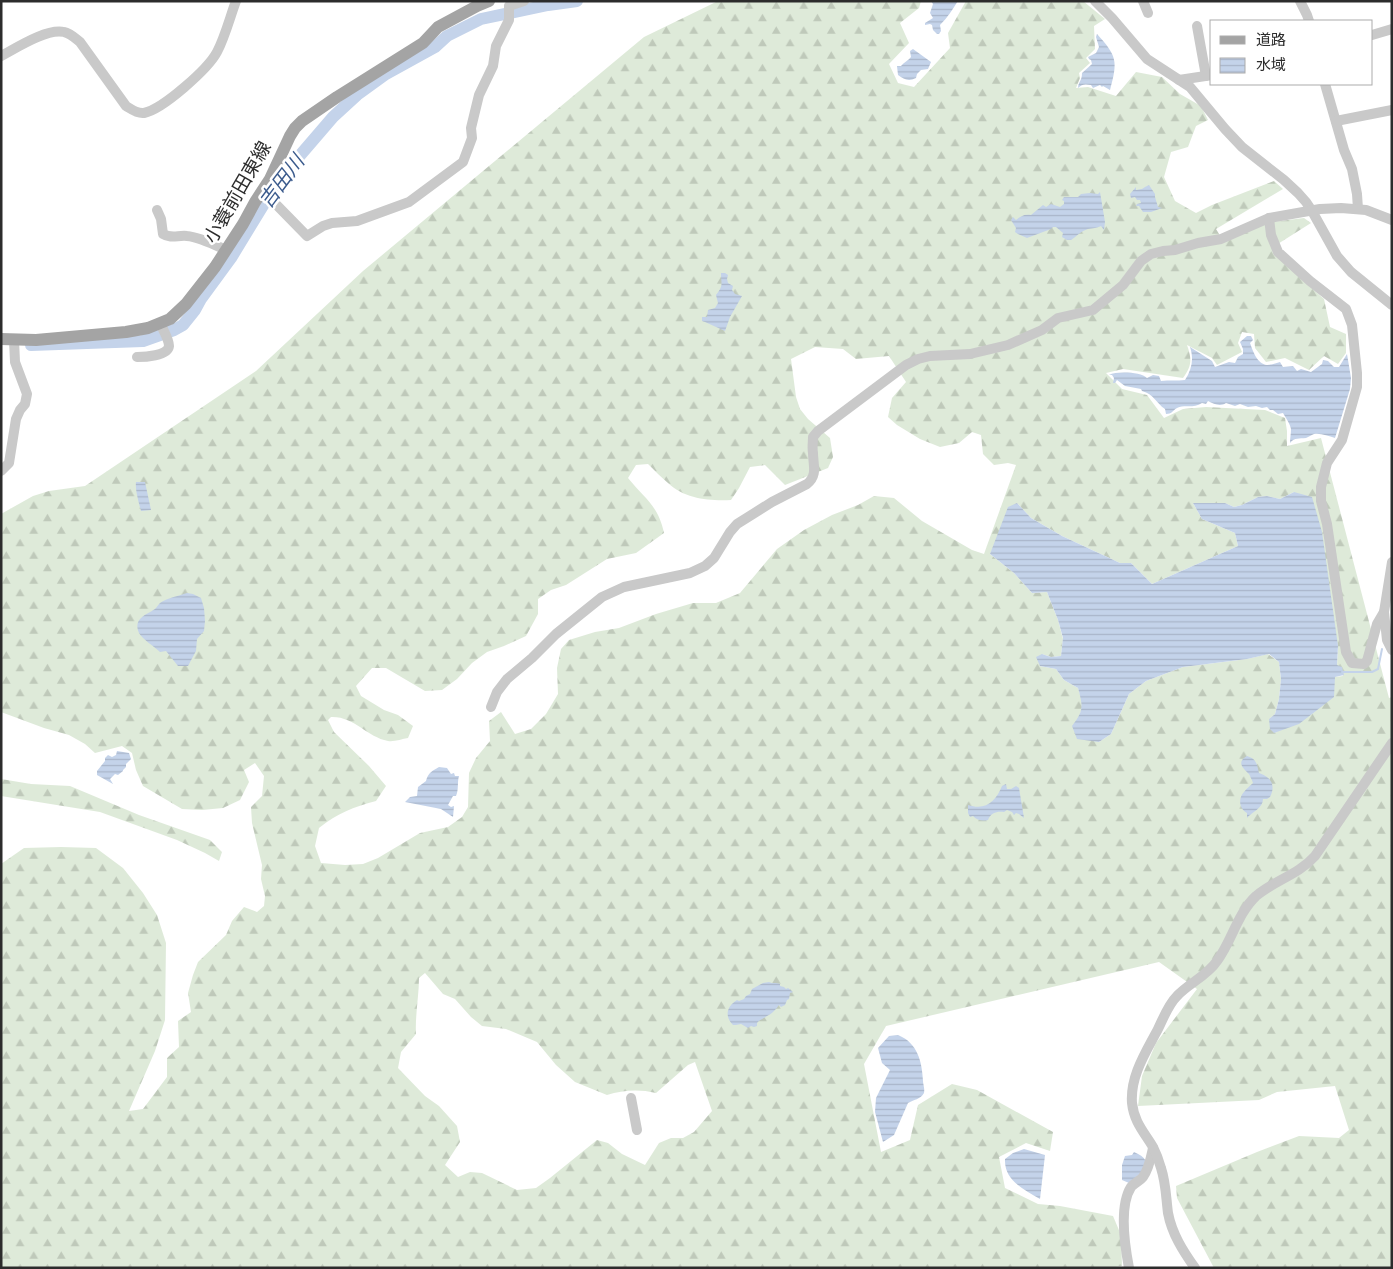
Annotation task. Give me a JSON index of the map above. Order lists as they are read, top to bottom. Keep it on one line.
{"streets":{"main road":["小蓑前田東線"]},"water":["吉田川"],"legend":["道路","水域"]}
